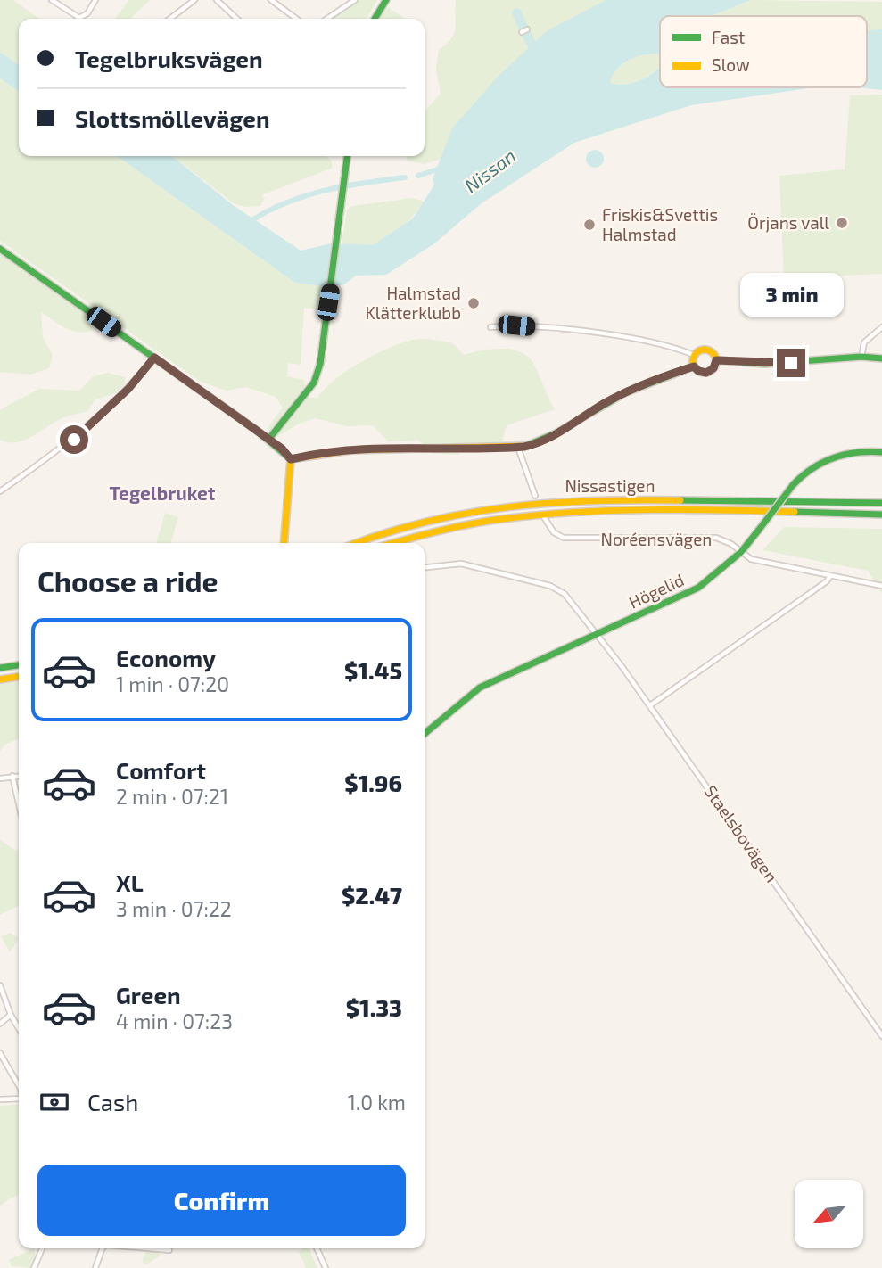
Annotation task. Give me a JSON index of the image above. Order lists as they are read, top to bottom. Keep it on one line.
{"streets":{"main road":["Nissastigen","Högelid"],"street":["Noréensvägen","Staelsbovägen"]},"crossings":[["Noréensvägen","Högelid"],["Högelid","Staelsbovägen"]],"districts":["Tegelbruket"],"water":["Nissan"],"places":["Örjans vall","Friskis&Svettis Halmstad","Halmstad Klätterklubb"],"legend":["Fast","Slow"],"north":"bottom left","page":{"banner":["Tegelbruksvägen","Slottsmöllevägen"],"bubble":"3 min","heading":"Choose a ride","list":[{"name":"Economy","note":"1 min · 07:20","value":"$1.45"},{"name":"Comfort","note":"2 min · 07:21","value":"$1.96"},{"name":"XL","note":"3 min · 07:22","value":"$2.47"},{"name":"Green","note":"4 min · 07:23","value":"$1.33"}],"pay":["Cash","1.0 km"],"buttons":"Confirm"}}
